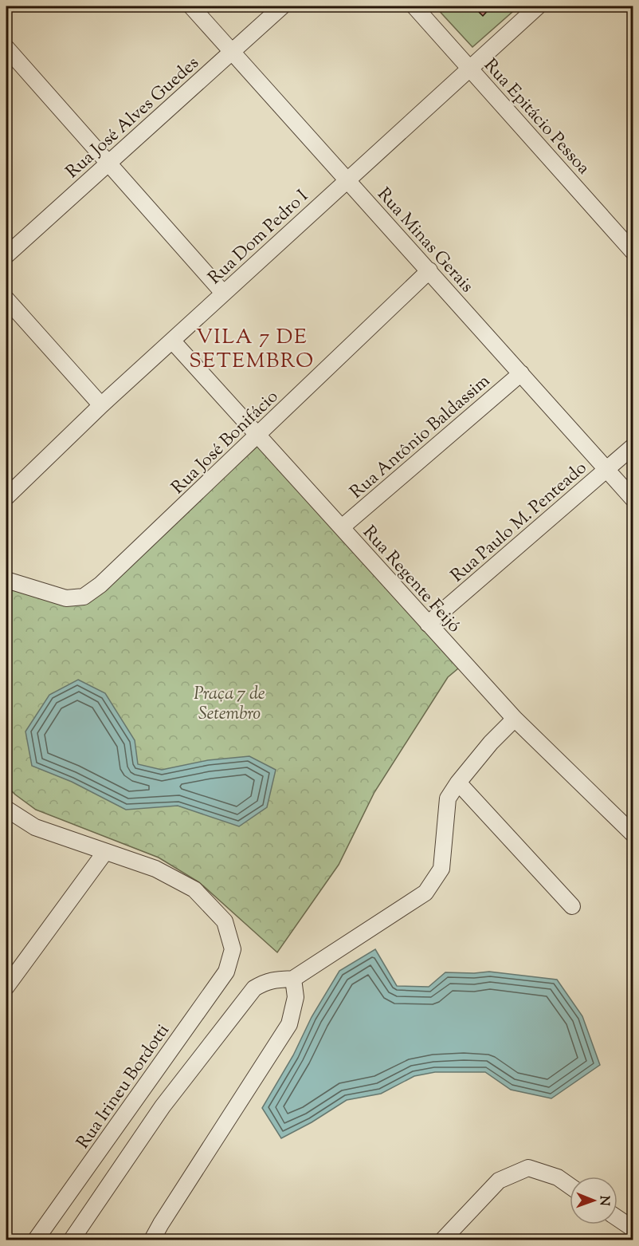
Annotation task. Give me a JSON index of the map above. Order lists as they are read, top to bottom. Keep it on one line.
{"streets":{"street":["Rua Epitácio Pessoa","Rua José Alves Guedes","Rua Dom Pedro I","Rua Minas Gerais","Rua Antônio Baldassim","Rua José Bonifácio","Rua Paulo M. Penteado","Rua Regente Feijó","Rua Irineu Bordotti"]},"crossings":[["Rua Epitácio Pessoa","Rua Dom Pedro I"],["Rua José Alves Guedes","Rua Minas Gerais"],["Rua Dom Pedro I","Rua Minas Gerais"],["Rua Dom Pedro I","Rua Regente Feijó"],["Rua Minas Gerais","Rua Antônio Baldassim"],["Rua Minas Gerais","Rua José Bonifácio"],["Rua Minas Gerais","Rua Paulo M. Penteado"],["Rua Antônio Baldassim","Rua Regente Feijó"],["Rua José Bonifácio","Rua Regente Feijó"],["Rua Paulo M. Penteado","Rua Regente Feijó"]],"districts":["VILA 7 DE SETEMBRO"],"parks":["Praça 7 de Setembro"],"north":"right"}
